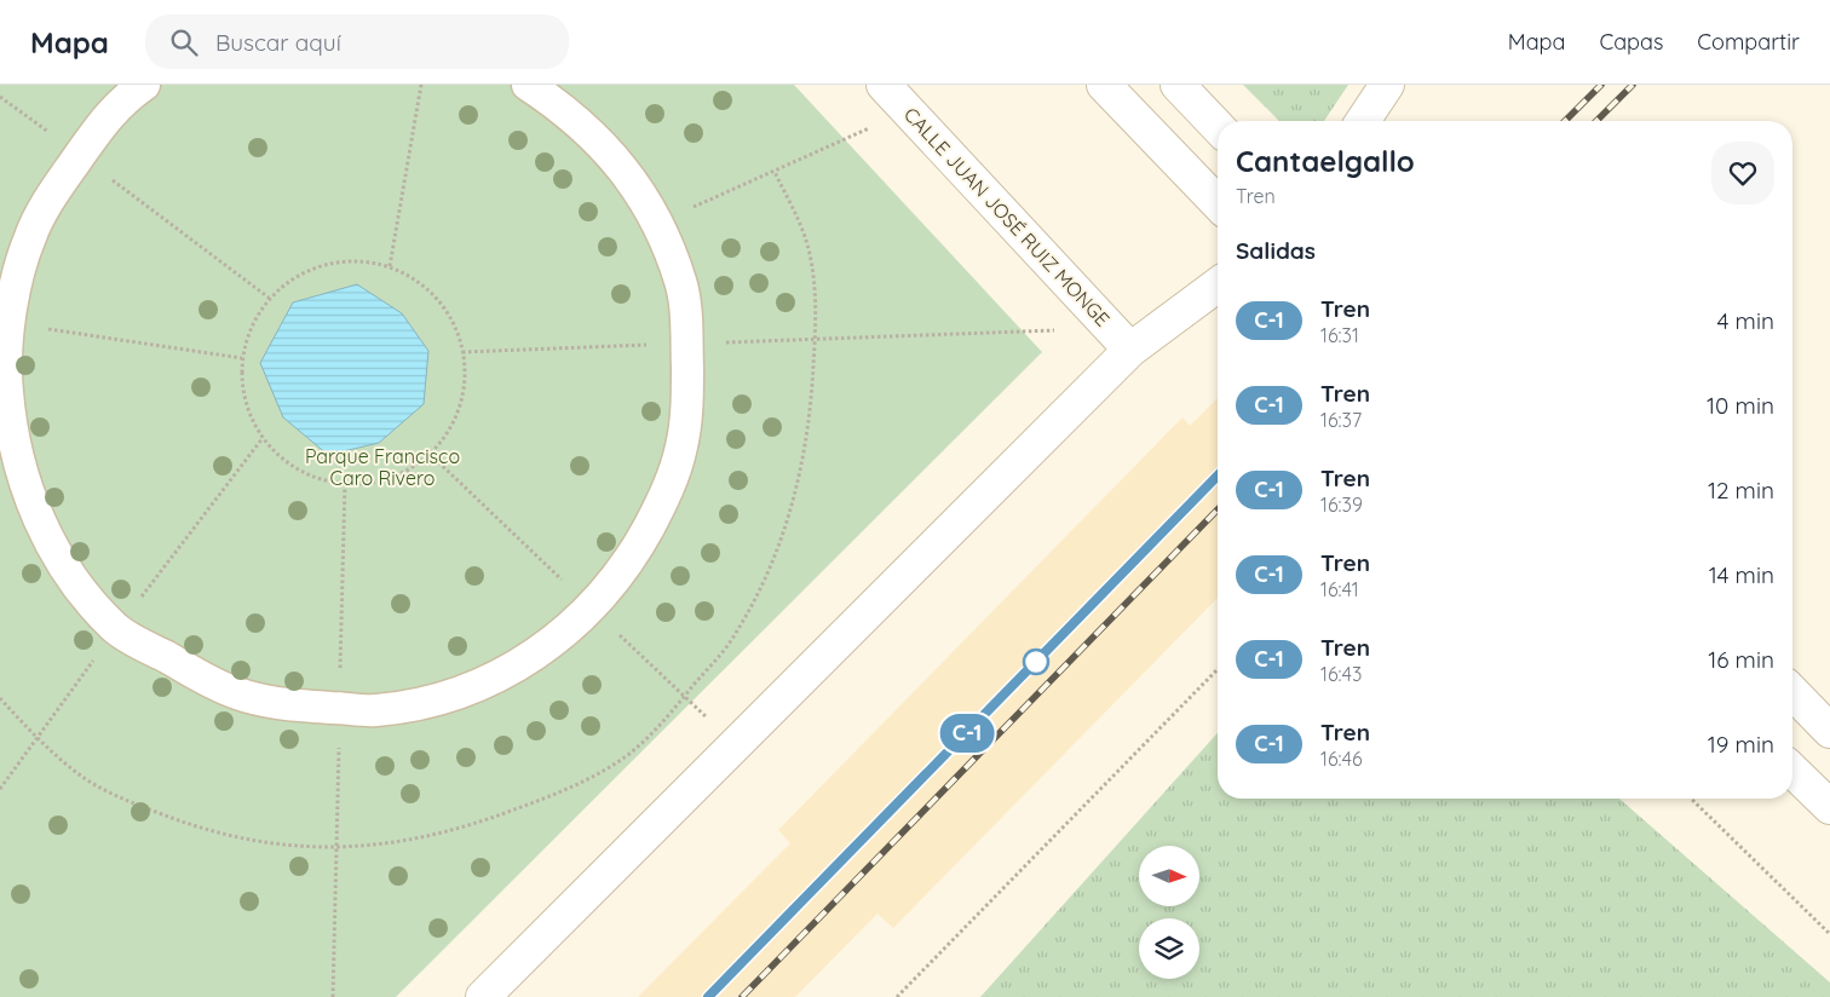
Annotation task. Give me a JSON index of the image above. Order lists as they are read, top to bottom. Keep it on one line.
{"streets":{"street":["CALLE JUAN JOSÉ RUIZ MONGE"]},"parks":["Parque Francisco Caro Rivero"],"north":"right","page":{"header":"Mapa","search":"Buscar aquí","nav":["Mapa","Capas","Compartir"],"on_map":"C-1","heading":[["Cantaelgallo","Tren"],"Salidas"],"list":[{"mark":"C-1","name":"Tren","note":"16:31","value":"4 min"},{"mark":"C-1","name":"Tren","note":"16:37","value":"10 min"},{"mark":"C-1","name":"Tren","note":"16:39","value":"12 min"},{"mark":"C-1","name":"Tren","note":"16:41","value":"14 min"},{"mark":"C-1","name":"Tren","note":"16:43","value":"16 min"},{"mark":"C-1","name":"Tren","note":"16:46","value":"19 min"}]}}
